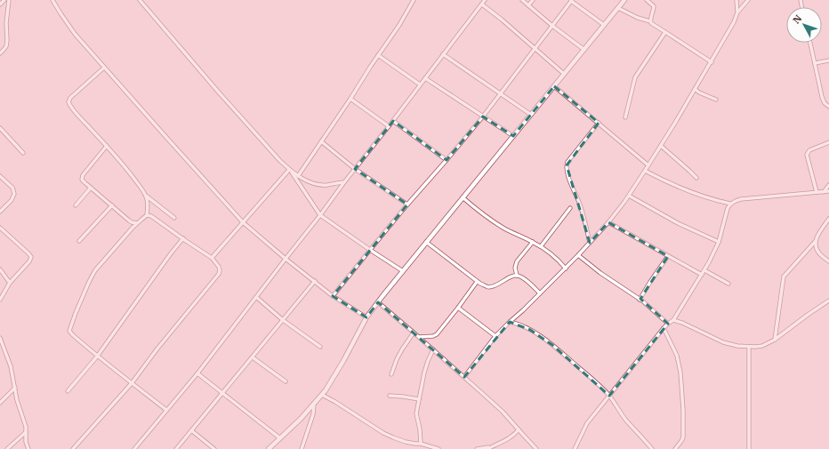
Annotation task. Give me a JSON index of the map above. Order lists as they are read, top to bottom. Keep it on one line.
{"north":"top left"}
